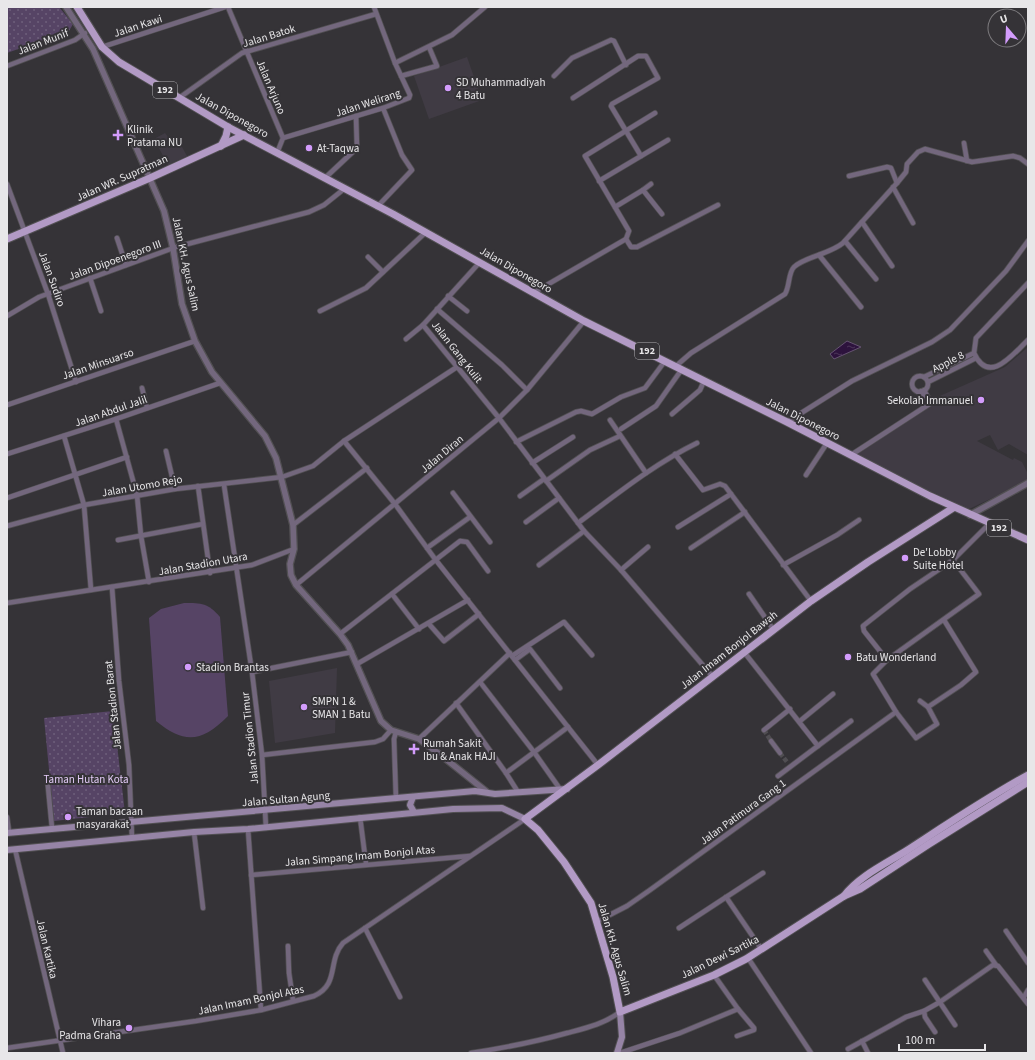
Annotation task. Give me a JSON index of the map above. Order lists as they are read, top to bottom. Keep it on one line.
{"streets":{"main road":["192","Jalan Diponegoro","Jalan WR. Supratman","Jalan KH. Agus Salim","Jalan Imam Bonjol Bawah","Jalan Sultan Agung","Jalan Dewi Sartika"],"street":["Jalan Kawi","Jalan Batok","Jalan Munif","Jalan Arjuno","Jalan Welirang","Jalan Dipoenegoro III","Jalan Sudiro","Jalan Gang Kulit","Apple 8","Jalan Minsuarso","Jalan Abdul Jalil","Jalan Diran","Jalan Utomo Rejo","Jalan Stadion Utara","Jalan Stadion Barat","Jalan Stadion Timur","Jalan Patimura Gang 1","Jalan Simpang Imam Bonjol Atas","Jalan Kartika","Jalan Imam Bonjol Atas"]},"crossings":[["Jalan Kawi","Jalan Diponegoro"],["Jalan Batok","Jalan Arjuno"],["Jalan Batok","Jalan Welirang"],["Jalan Batok","Jalan Diponegoro"],["Jalan Munif","Jalan KH. Agus Salim"],["Jalan Arjuno","Jalan Welirang"],["192","Jalan Diponegoro"],["192","Jalan Imam Bonjol Bawah"],["Jalan Diponegoro","Jalan WR. Supratman"],["Jalan Diponegoro","Jalan Dipoenegoro III"],["Jalan Diponegoro","Jalan Gang Kulit"],["Jalan Diponegoro","Jalan Diran"],["Jalan Diponegoro","Jalan Imam Bonjol Bawah"],["Jalan WR. Supratman","Jalan KH. Agus Salim"],["Jalan WR. Supratman","Jalan Sudiro"],["Jalan Dipoenegoro III","Jalan KH. Agus Salim"],["Jalan Dipoenegoro III","Jalan Sudiro"],["Jalan KH. Agus Salim","Jalan Minsuarso"],["Jalan KH. Agus Salim","Jalan Abdul Jalil"],["Jalan KH. Agus Salim","Jalan Diran"],["Jalan KH. Agus Salim","Jalan Utomo Rejo"],["Jalan KH. Agus Salim","Jalan Stadion Utara"],["Jalan KH. Agus Salim","Jalan Imam Bonjol Bawah"],["Jalan KH. Agus Salim","Jalan Sultan Agung"],["Jalan KH. Agus Salim","Jalan Patimura Gang 1"],["Jalan KH. Agus Salim","Jalan Dewi Sartika"],["Jalan KH. Agus Salim","Jalan Imam Bonjol Atas"],["Jalan Sudiro","Jalan Minsuarso"],["Jalan Gang Kulit","Jalan Diran"],["Jalan Gang Kulit","Jalan Utomo Rejo"],["Jalan Gang Kulit","Jalan Imam Bonjol Bawah"],["Jalan Utomo Rejo","Jalan Stadion Timur"],["Jalan Stadion Utara","Jalan Stadion Barat"],["Jalan Stadion Utara","Jalan Stadion Timur"],["Jalan Imam Bonjol Bawah","Jalan Sultan Agung"],["Jalan Imam Bonjol Bawah","Jalan Imam Bonjol Atas"],["Jalan Stadion Barat","Jalan Sultan Agung"],["Jalan Stadion Timur","Jalan Sultan Agung"],["Jalan Simpang Imam Bonjol Atas","Jalan Imam Bonjol Atas"],["Jalan Kartika","Jalan Imam Bonjol Atas"]],"parks":["Taman Hutan Kota"],"places":{"other":["SD Muhammadiyah 4 Batu","At-Taqwa","Sekolah Immanuel","De'Lobby Suite Hotel","Batu Wonderland","Stadion Brantas","SMPN 1 & SMAN 1 Batu","Taman bacaan masyarakat","Vihara Padma Graha"],"health":["Klinik Pratama NU","Rumah Sakit Ibu & Anak HAJI"]},"scale_bar":"100 m","north":"top"}
